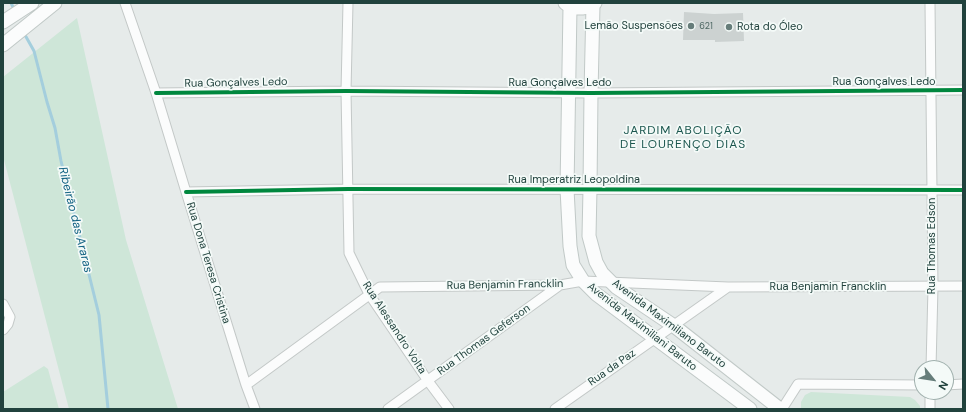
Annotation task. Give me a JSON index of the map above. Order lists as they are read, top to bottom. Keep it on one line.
{"streets":{"street":["Rua Gonçalves Ledo","Rua Imperatriz Leopoldina","Rua Thomas Edson","Rua Dona Teresa Cristina","Rua Benjamin Francklin","Avenida Maximiliano Baruto","Avenida Maximiliani Baruto","Rua Alessandro Volta","Rua Thomas Geferson","Rua da Paz"]},"crossings":[["Rua Gonçalves Ledo","Rua Thomas Edson"],["Rua Gonçalves Ledo","Rua Dona Teresa Cristina"],["Rua Gonçalves Ledo","Avenida Maximiliano Baruto"],["Rua Gonçalves Ledo","Avenida Maximiliani Baruto"],["Rua Gonçalves Ledo","Rua Alessandro Volta"],["Rua Imperatriz Leopoldina","Rua Thomas Edson"],["Rua Imperatriz Leopoldina","Rua Dona Teresa Cristina"],["Rua Imperatriz Leopoldina","Avenida Maximiliano Baruto"],["Rua Imperatriz Leopoldina","Avenida Maximiliani Baruto"],["Rua Imperatriz Leopoldina","Rua Alessandro Volta"],["Rua Thomas Edson","Rua Benjamin Francklin"],["Rua Dona Teresa Cristina","Rua Benjamin Francklin"],["Rua Benjamin Francklin","Avenida Maximiliano Baruto"],["Rua Benjamin Francklin","Avenida Maximiliani Baruto"],["Rua Benjamin Francklin","Rua Alessandro Volta"],["Rua Benjamin Francklin","Rua Thomas Geferson"],["Rua Benjamin Francklin","Rua da Paz"],["Avenida Maximiliano Baruto","Rua da Paz"],["Avenida Maximiliani Baruto","Rua da Paz"],["Rua Alessandro Volta","Rua Thomas Geferson"]],"districts":["JARDIM ABOLIÇÃO DE LOURENÇO DIAS"],"water":["Ribeirão das Araras"],"places":["Lemão Suspensões","Rota do Óleo"],"house_numbers":["621"],"north":"bottom right"}
